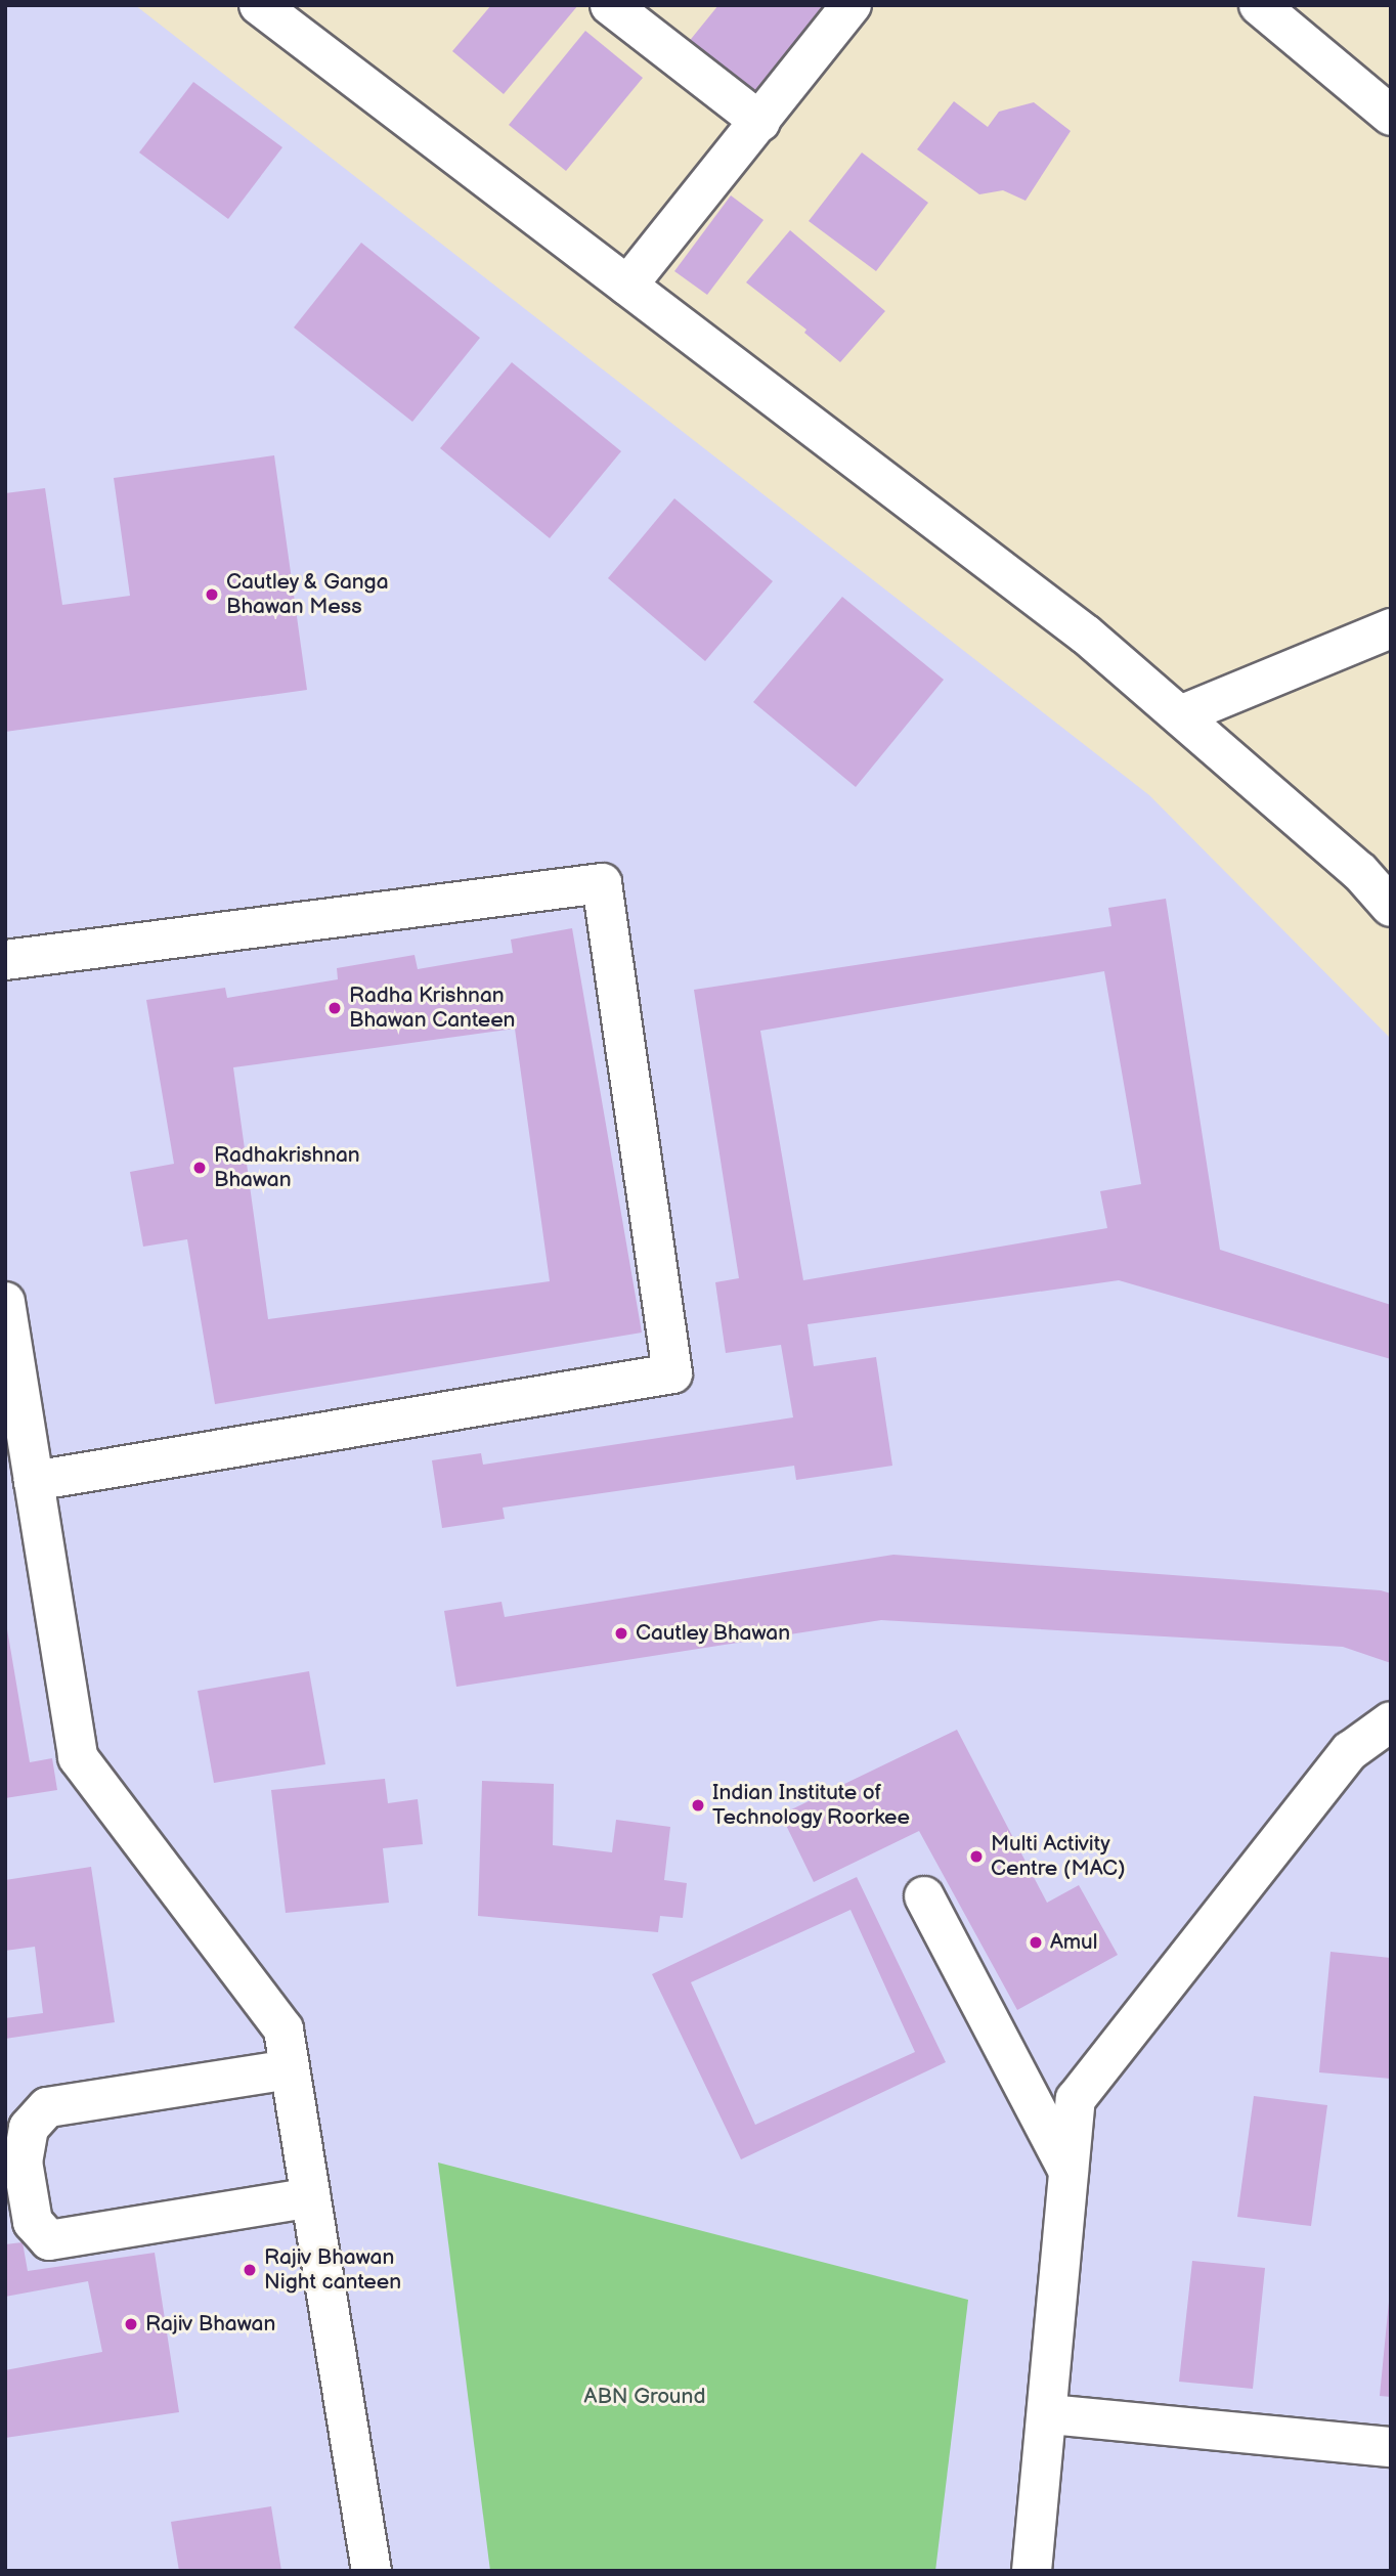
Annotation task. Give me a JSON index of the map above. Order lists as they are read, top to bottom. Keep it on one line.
{"parks":["ABN Ground"],"places":["Cautley & Ganga Bhawan Mess","Radha Krishnan Bhawan Canteen","Radhakrishnan Bhawan","Cautley Bhawan","Indian Institute of Technology Roorkee","Multi Activity Centre (MAC)","Amul","Rajiv Bhawan Night canteen","Rajiv Bhawan"]}
